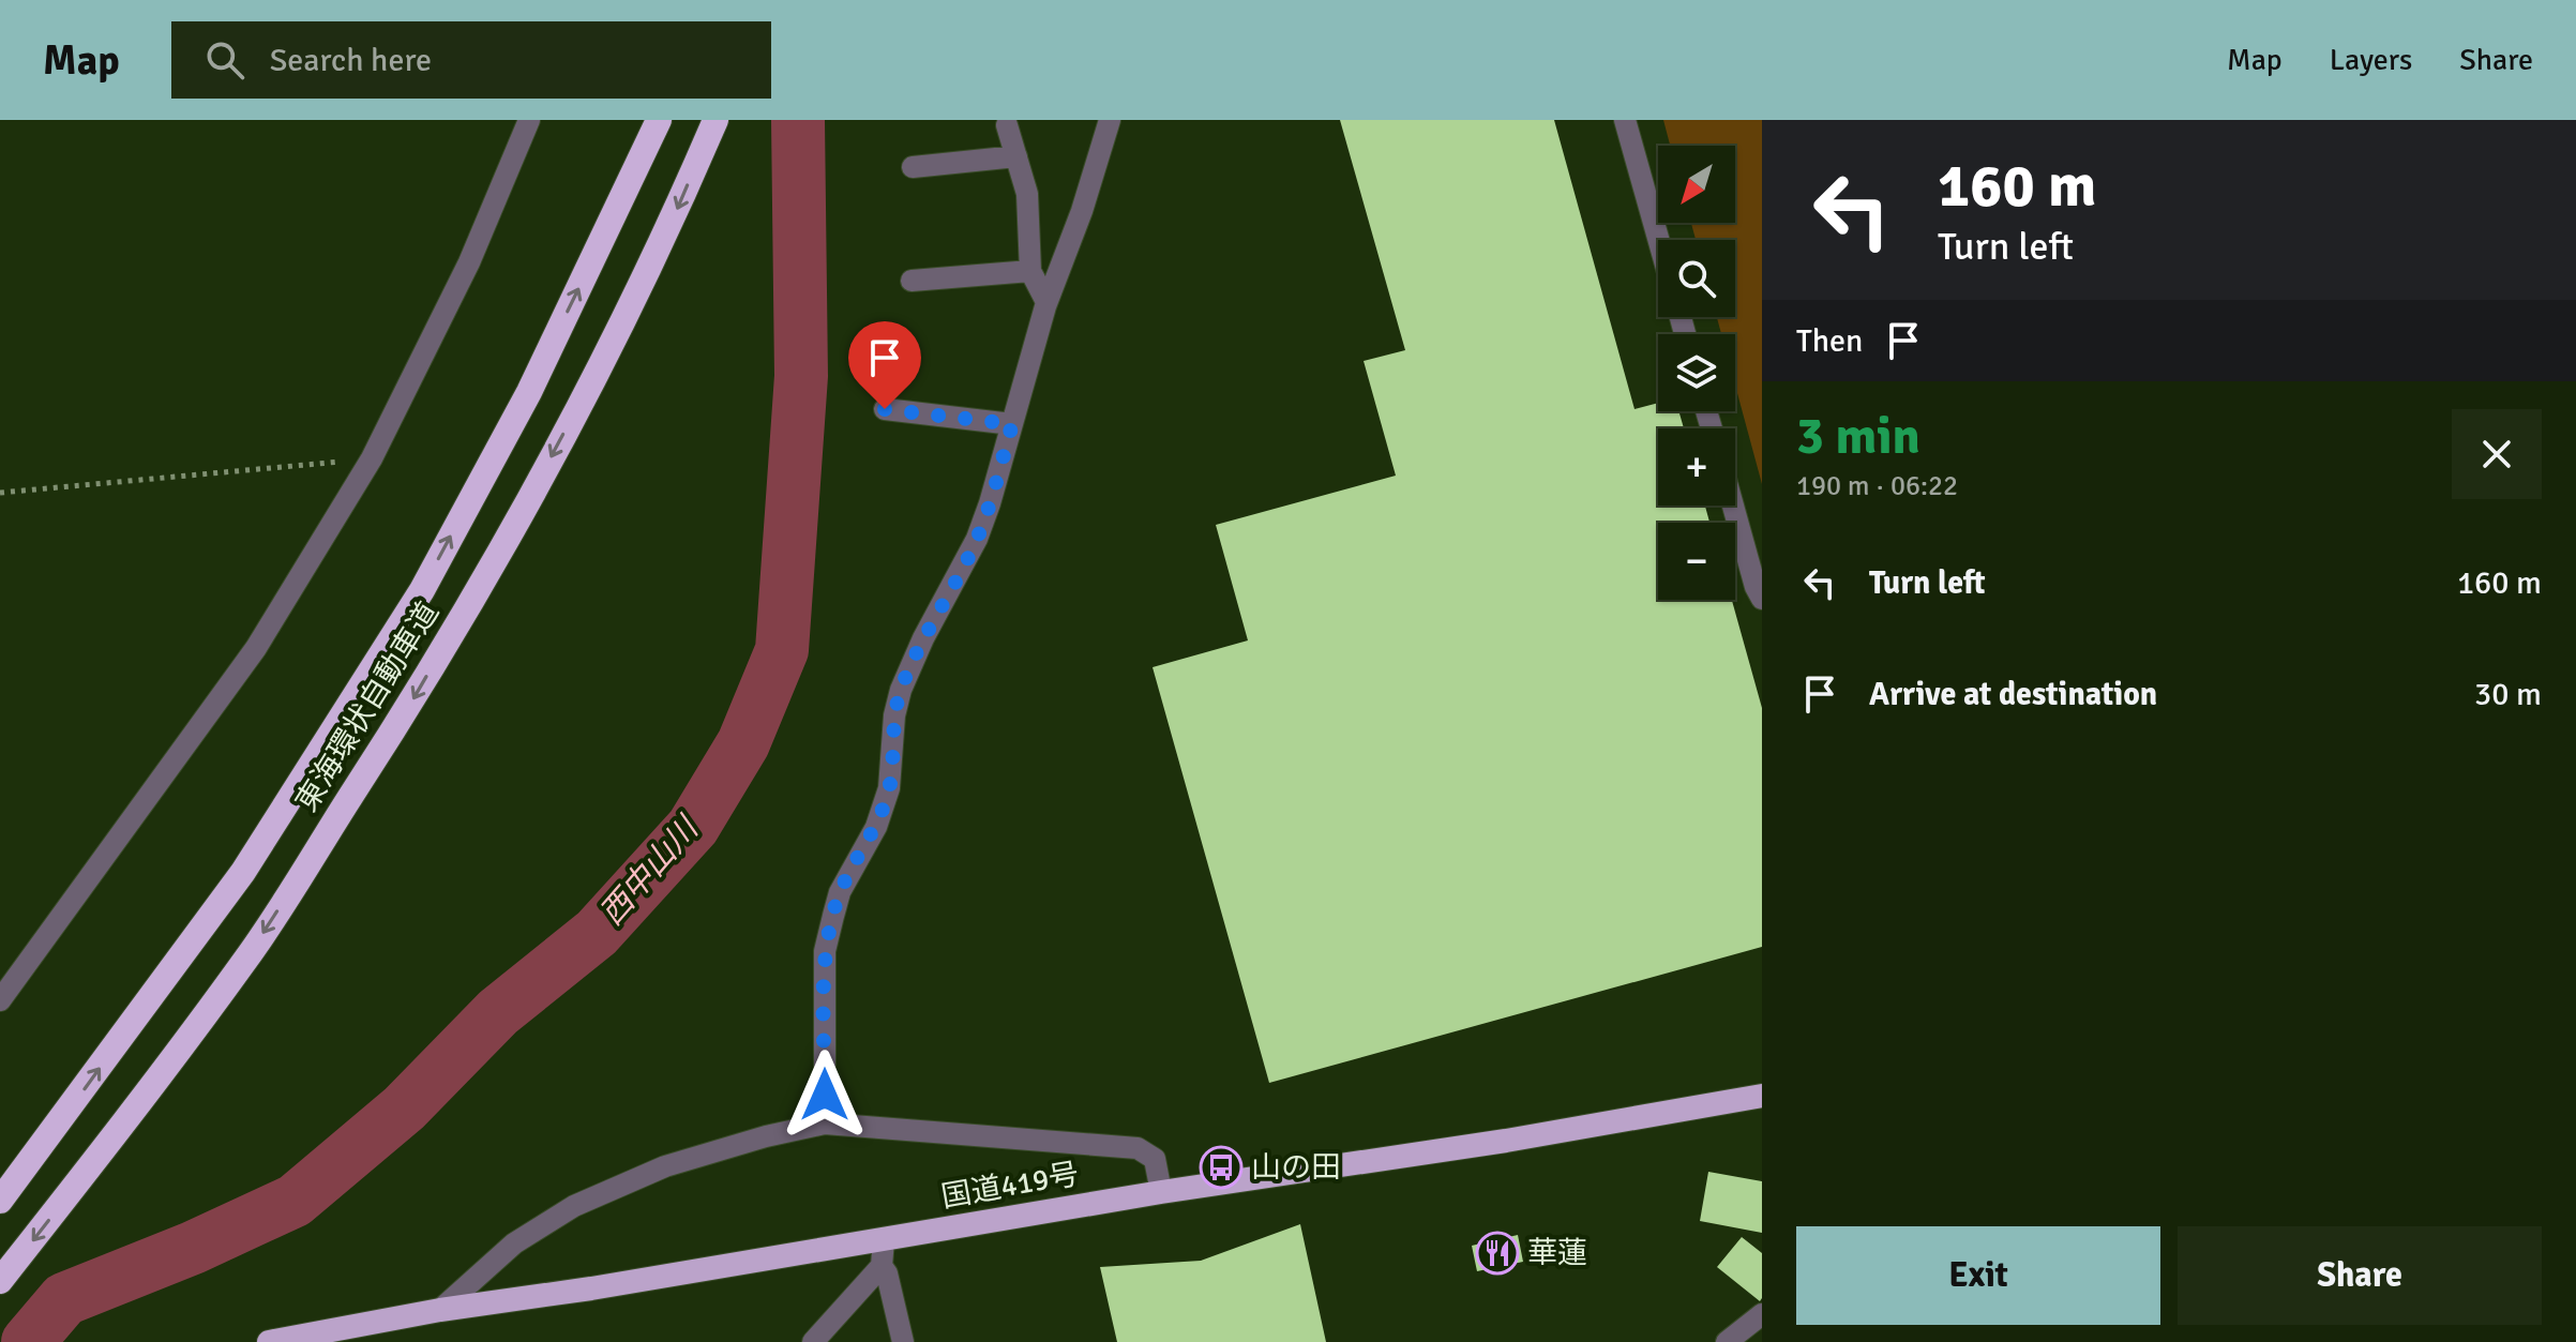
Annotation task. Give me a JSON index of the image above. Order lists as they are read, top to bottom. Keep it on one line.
{"streets":{"highway":["東海環状自動車道","国道419号"]},"water":["西中山川"],"places":{"bus stop":["山の田"],"restaurant":["華蓮"]},"north":"bottom left","page":{"header":"Map","search":"Search here","nav":["Map","Layers","Share"],"turn":["160 m","Turn left"],"map_buttons":["+","−"],"then":"Then","heading":["3 min","190 m · 06:22"],"list":[{"name":"Turn left","value":"160 m"},{"name":"Arrive at destination","value":"30 m"}],"buttons":["Exit","Share"]}}
